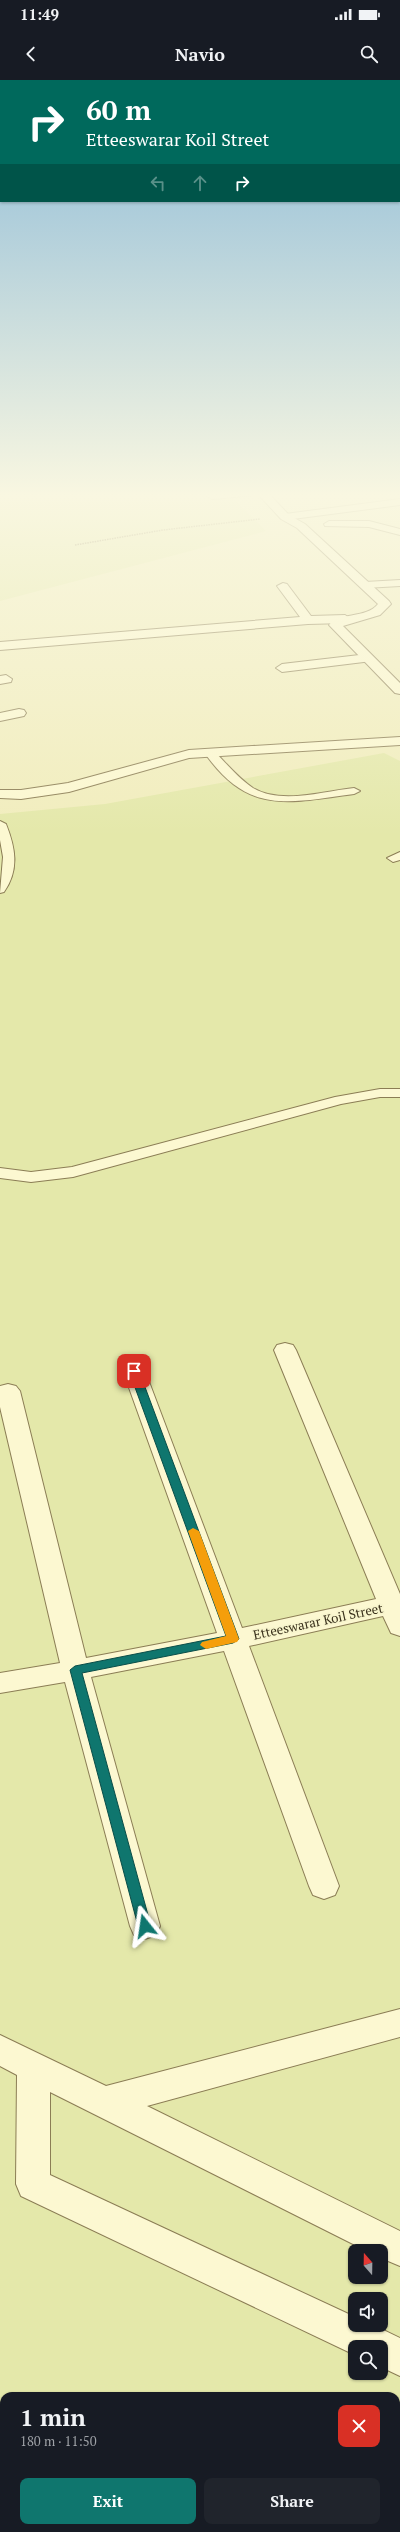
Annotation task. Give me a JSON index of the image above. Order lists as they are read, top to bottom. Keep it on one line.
{"streets":{"street":["Etteeswarar Koil Street"]},"north":"top","page":{"status":"11:49","header":"Navio","turn":["60 m","Etteeswarar Koil Street"],"heading":["1 min","180 m · 11:50"],"buttons":["Exit","Share"]}}
